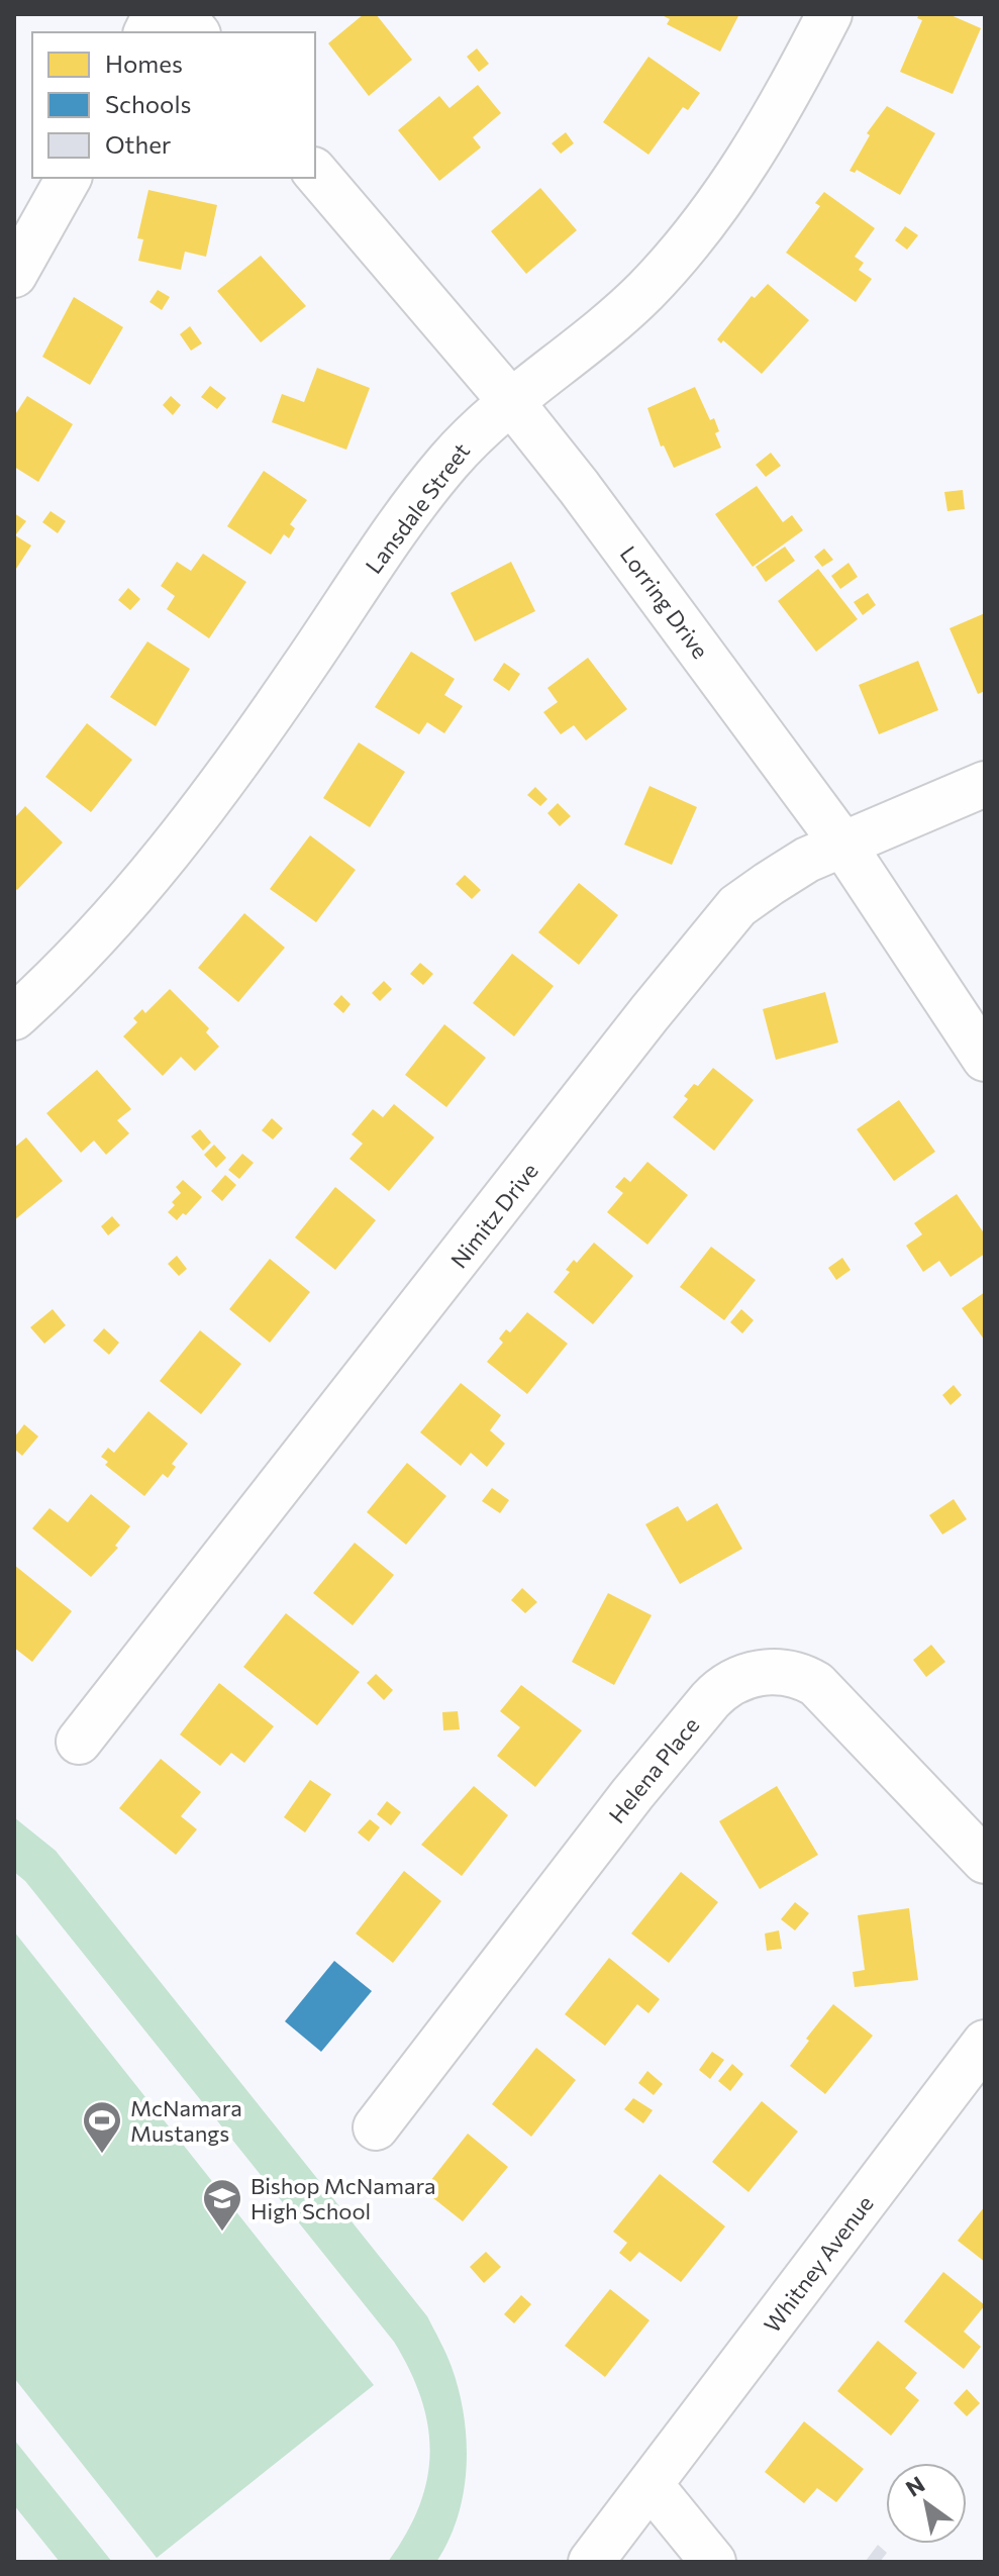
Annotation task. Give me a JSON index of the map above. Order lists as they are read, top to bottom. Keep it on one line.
{"streets":{"street":["Lansdale Street","Lorring Drive","Nimitz Drive","Helena Place","Whitney Avenue"]},"crossings":[["Lansdale Street","Lorring Drive"],["Lorring Drive","Nimitz Drive"]],"places":{"sports":["McNamara Mustangs"],"school or university":["Bishop McNamara High School"]},"legend":["Homes","Schools","Other"],"north":"top left"}
